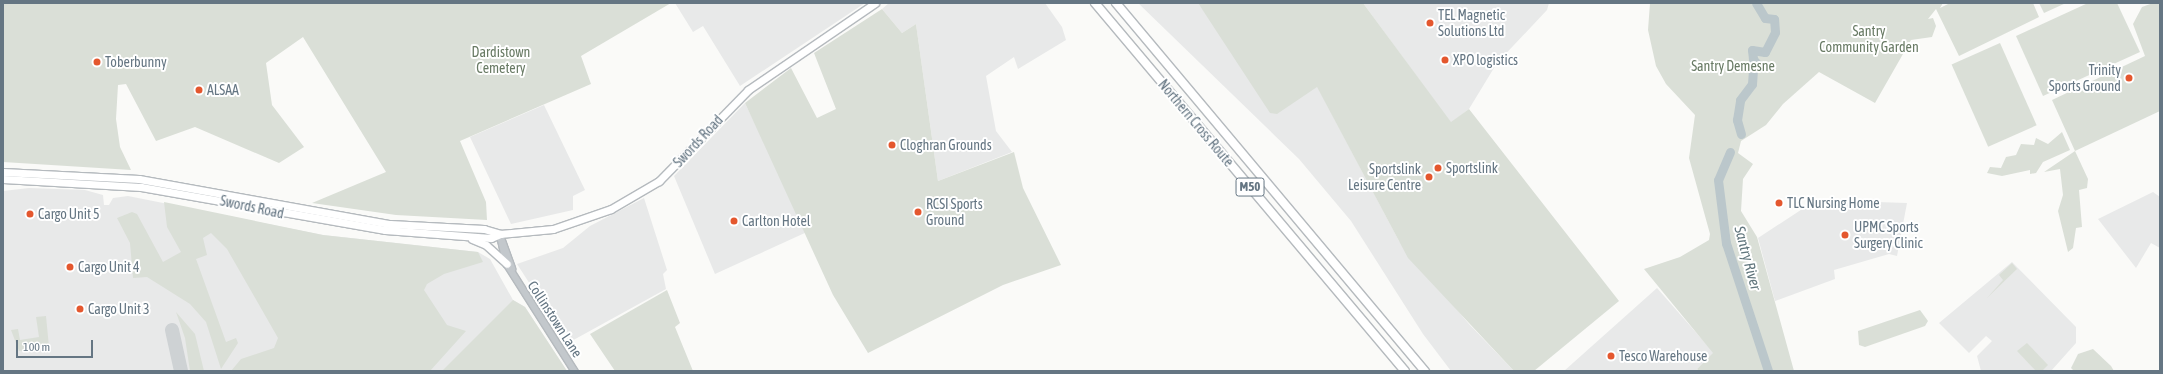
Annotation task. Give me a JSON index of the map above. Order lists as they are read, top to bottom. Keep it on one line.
{"streets":{"highway":["Northern Cross Route","M50"],"main road":["Swords Road"],"street":["Collinstown Lane"]},"crossings":[["Swords Road","Collinstown Lane"]],"water":["Santry River"],"parks":["Santry Community Garden","Dardistown Cemetery","Santry Demesne"],"places":["TEL Magnetic Solutions Ltd","XPO logistics","Toberbunny","Trinity Sports Ground","ALSAA","Cloghran Grounds","Sportslink","Sportslink Leisure Centre","TLC Nursing Home","RCSI Sports Ground","Cargo Unit 5","Carlton Hotel","UPMC Sports Surgery Clinic","Cargo Unit 4","Cargo Unit 3","Tesco Warehouse"],"scale_bar":"100 m"}
